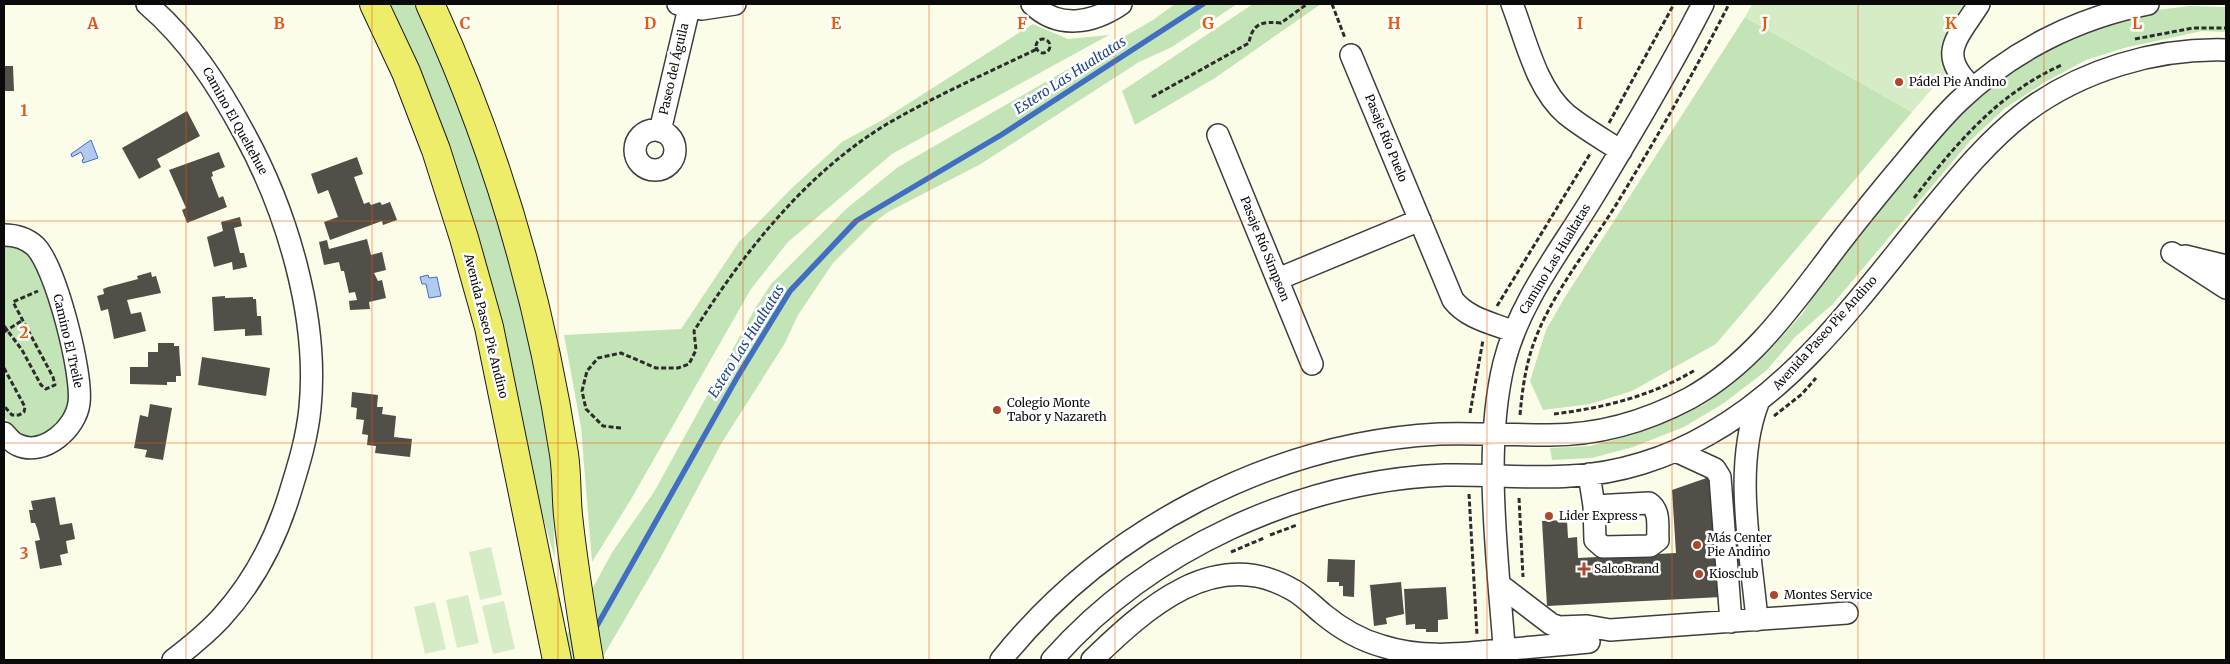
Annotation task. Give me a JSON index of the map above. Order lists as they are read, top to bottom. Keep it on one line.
{"streets":{"main road":["Avenida Paseo Pie Andino"],"street":["Paseo del Águila","Camino El Queltehue","Pasaje Río Puelo","Pasaje Río Simpson","Camino Las Hualtatas","Camino El Treile"]},"crossings":[["Pasaje Río Puelo","Camino Las Hualtatas"],["Camino Las Hualtatas","Avenida Paseo Pie Andino"]],"water":["Estero Las Hualtatas"],"places":{"other":["Pádel Pie Andino","Colegio Monte Tabor y Nazareth","Lider Express","Más Center Pie Andino","Kiosclub","Montes Service"],"health":["SalcoBrand"]},"grid":{"columns":["A","B","C","D","E","F","G","H","I","J","K","L"],"rows":["1","2","3"]}}
